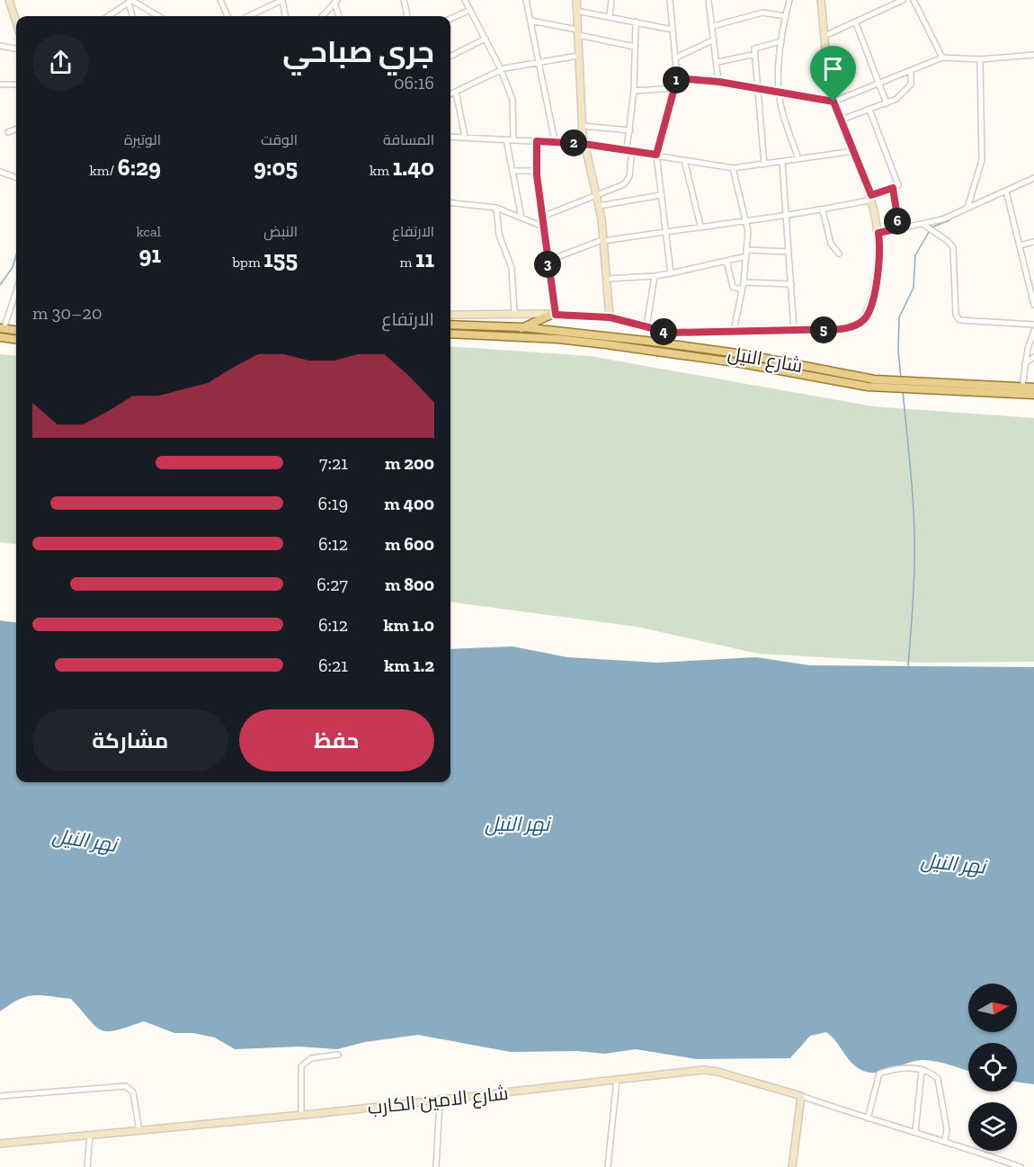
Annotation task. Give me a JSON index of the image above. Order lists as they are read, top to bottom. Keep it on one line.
{"streets":{"main road":["شارع النيل"],"street":["شارع الامين الكارب"]},"water":["نهر النيل"],"north":"right","page":{"heading":["جري صباحي","06:16"],"pins":["1","2","6","3","5","4"],"stats":[["المسافة","1.40 km"],["الوقت","9:05"],["الوتيرة","6:29 /km"],["الارتفاع","11 m"],["النبض","155 bpm"],["kcal","91"]],"chart":["الارتفاع","20–30 m"],"list":[{"name":"200 m","note":"7:21"},{"name":"400 m","note":"6:19"},{"name":"600 m","note":"6:12"},{"name":"800 m","note":"6:27"},{"name":"1.0 km","note":"6:12"},{"name":"1.2 km","note":"6:21"}],"buttons":["حفظ","مشاركة"]}}
